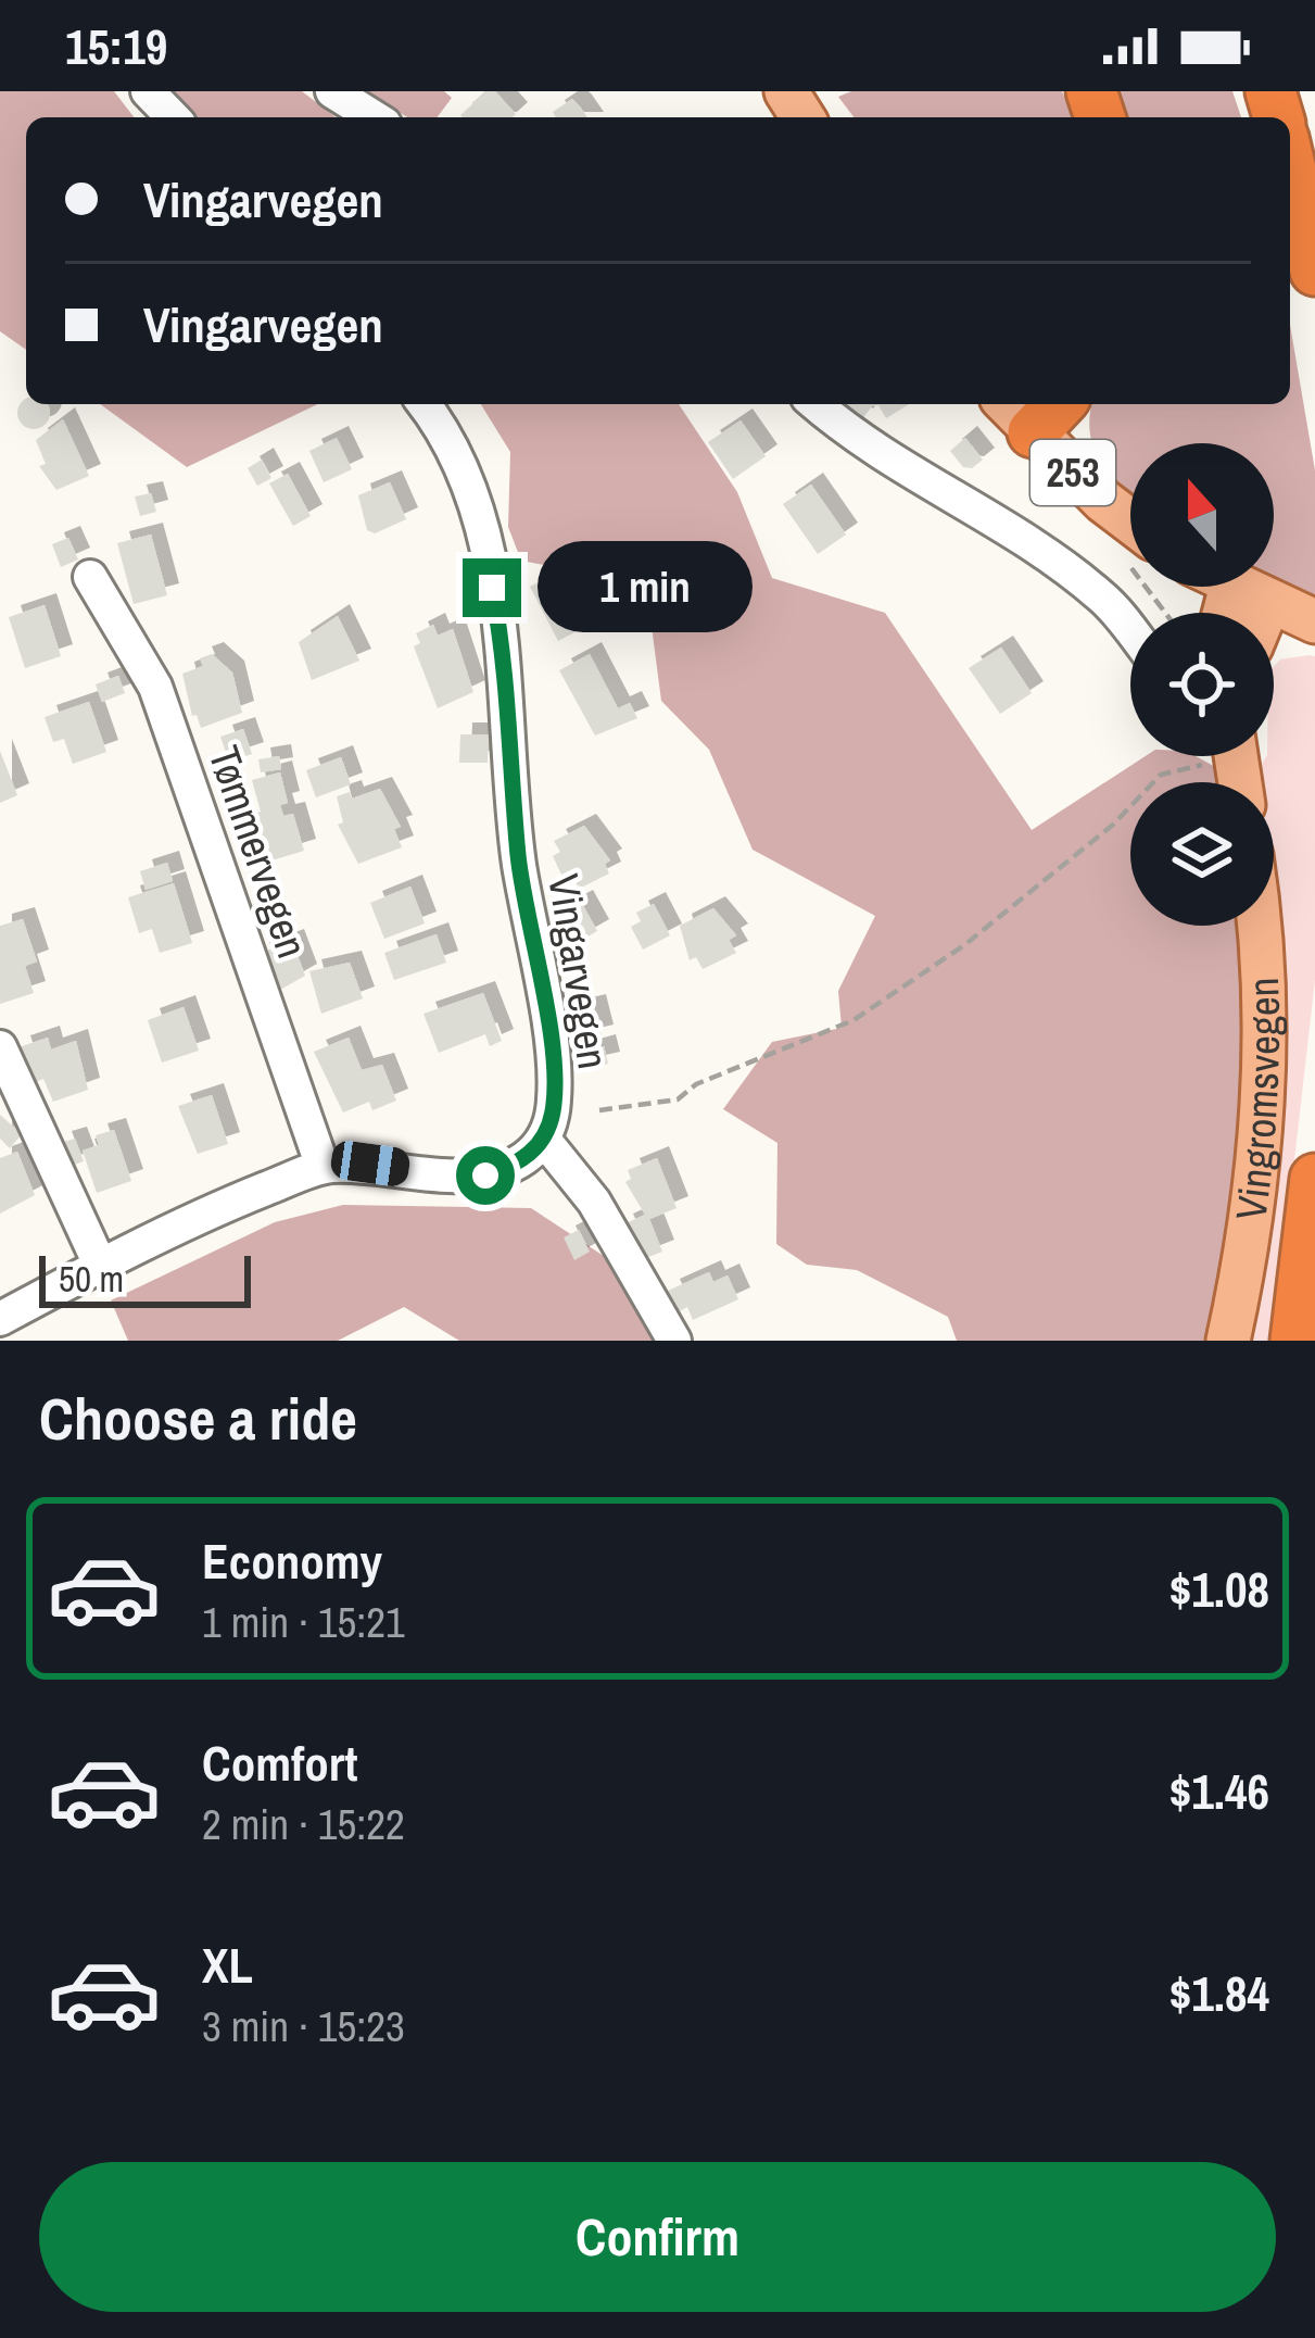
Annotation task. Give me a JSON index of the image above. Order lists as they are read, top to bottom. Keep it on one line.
{"streets":{"main road":["253","Vingromsvegen"],"street":["Tømmervegen","Vingarvegen"]},"scale_bar":"50 m","north":"top","page":{"status":"15:19","banner":["Vingarvegen","Vingarvegen"],"bubble":"1 min","scale":"50 m","heading":"Choose a ride","list":[{"name":"Economy","note":"1 min · 15:21","value":"$1.08"},{"name":"Comfort","note":"2 min · 15:22","value":"$1.46"},{"name":"XL","note":"3 min · 15:23","value":"$1.84"}],"buttons":"Confirm"}}
